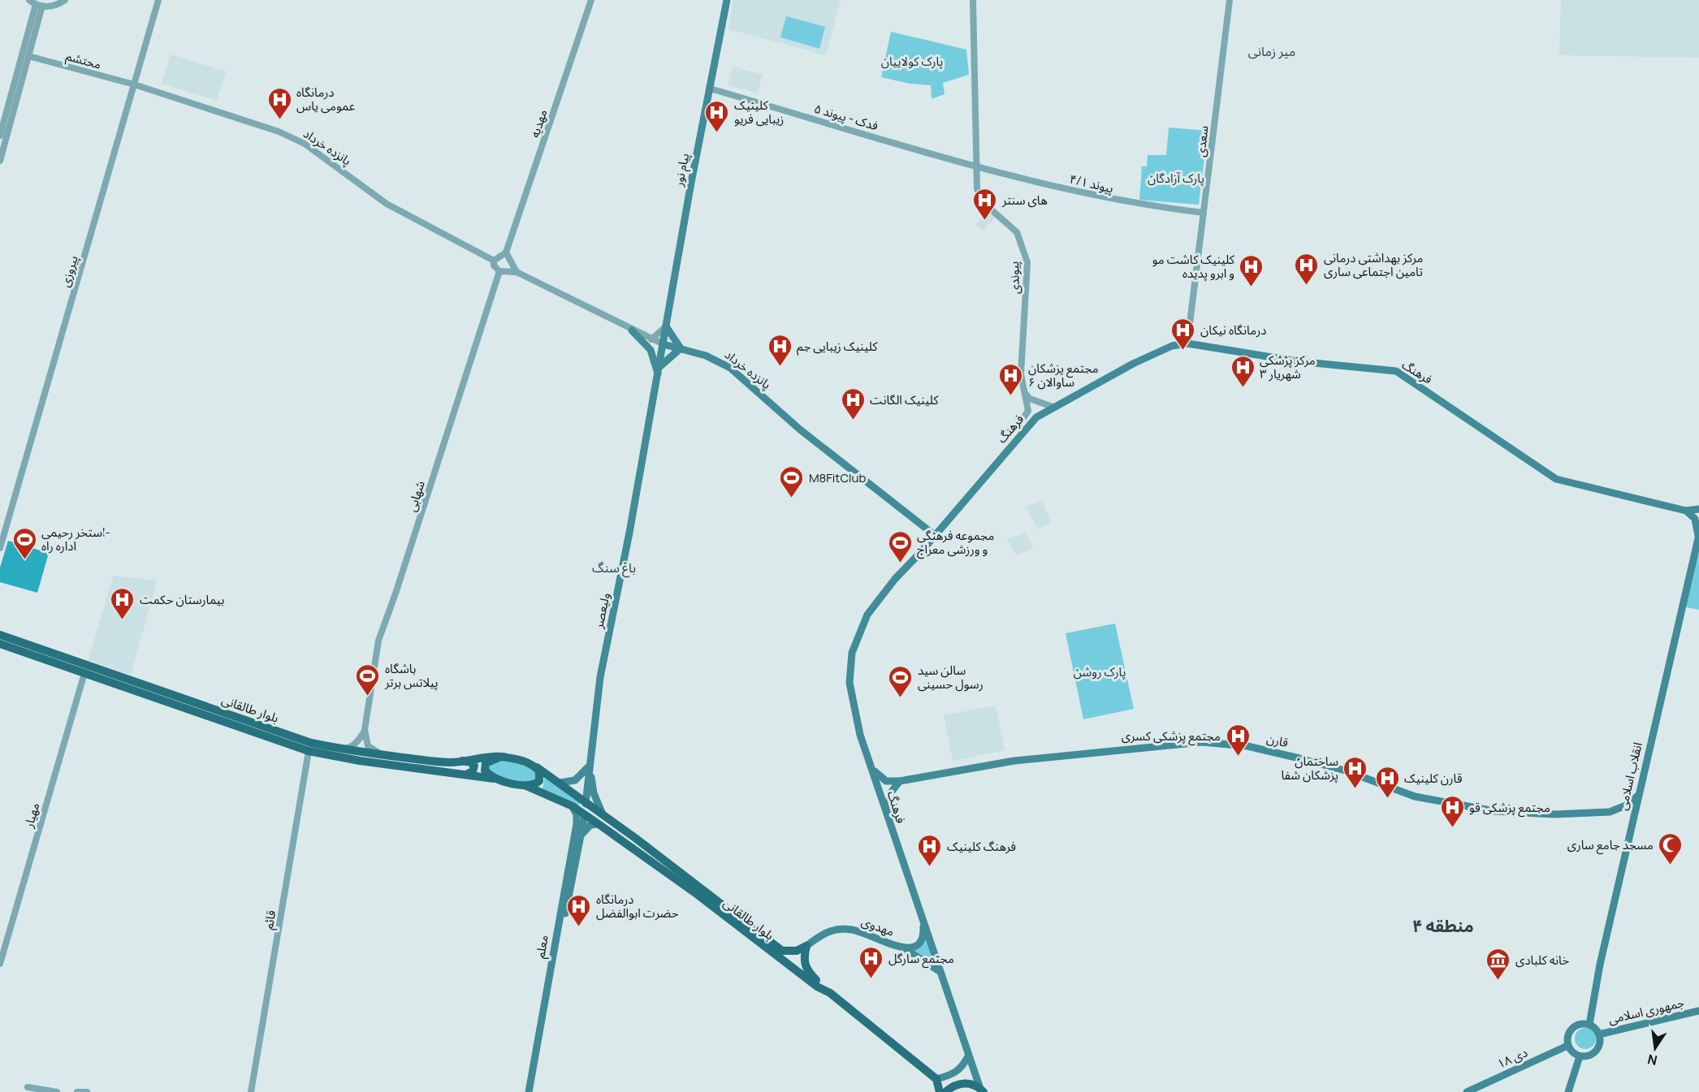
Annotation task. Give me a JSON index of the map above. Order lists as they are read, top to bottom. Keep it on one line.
{"streets":{"main road":["پانزده خرداد","پیام نور","فرهنگ","ولیعصر","بلوار طالقانی","قارن","انقلاب اسلامی","مهدوی","معلم","جمهوری اسلامی","۱۸ دی"],"street":["محتشم","فدک - پیوند ۵","مهدیه","سعدی","پیوند ۴/۱","پیروزی","پیوندی","شهابی","مهیار","قائم"]},"crossings":[["محتشم","پانزده خرداد"],["محتشم","پیروزی"],["فدک - پیوند ۵","پیام نور"],["فدک - پیوند ۵","پیوند ۴/۱"],["سعدی","پیوند ۴/۱"],["سعدی","فرهنگ"],["پانزده خرداد","پیام نور"],["پانزده خرداد","پیروزی"],["پانزده خرداد","فرهنگ"],["پانزده خرداد","شهابی"],["پانزده خرداد","ولیعصر"],["پیام نور","ولیعصر"],["فرهنگ","قارن"],["فرهنگ","مهدوی"],["ولیعصر","بلوار طالقانی"],["بلوار طالقانی","مهیار"],["بلوار طالقانی","قائم"],["بلوار طالقانی","مهدوی"],["بلوار طالقانی","معلم"],["قارن","انقلاب اسلامی"],["انقلاب اسلامی","جمهوری اسلامی"],["انقلاب اسلامی","۱۸ دی"],["جمهوری اسلامی","۱۸ دی"]],"districts":["میر زمانی","باغ سنگ","منطقه ۴"],"parks":["پارک کولاییان","پارک آزادگان","پارک روشن"],"places":{"hospital":["درمانگاه عمومی یاس","کلینیک زیبایی فریو","های سنتر","مرکز بهداشتی درمانی تامین اجتماعی ساری","کلینیک کاشت مو و ابرو پدیده","درمانگاه نیکان","کلینیک زیبایی جم","مرکز پزشکی شهریار ۳","مجتمع پزشکان ساوالان ۶","کلینیک الگانت","بیمارستان حکمت","مجتمع پزشکی کسری","ساختمان پزشکان شفا","قارن کلینیک","مجتمع پزشکی قو","فرهنگ کلینیک","درمانگاه حضرت ابوالفضل","مجتمع سارگل"],"sports":["M8FitClub","استخر رحیمی- اداره راه","مجموعه فرهنگی و ورزشی معراج","باشگاه پیلاتس برتر","سالن سید رسول حسینی"],"mosque":["مسجد جامع ساری"],"museum":["خانه کلبادی"]},"north":"bottom"}
